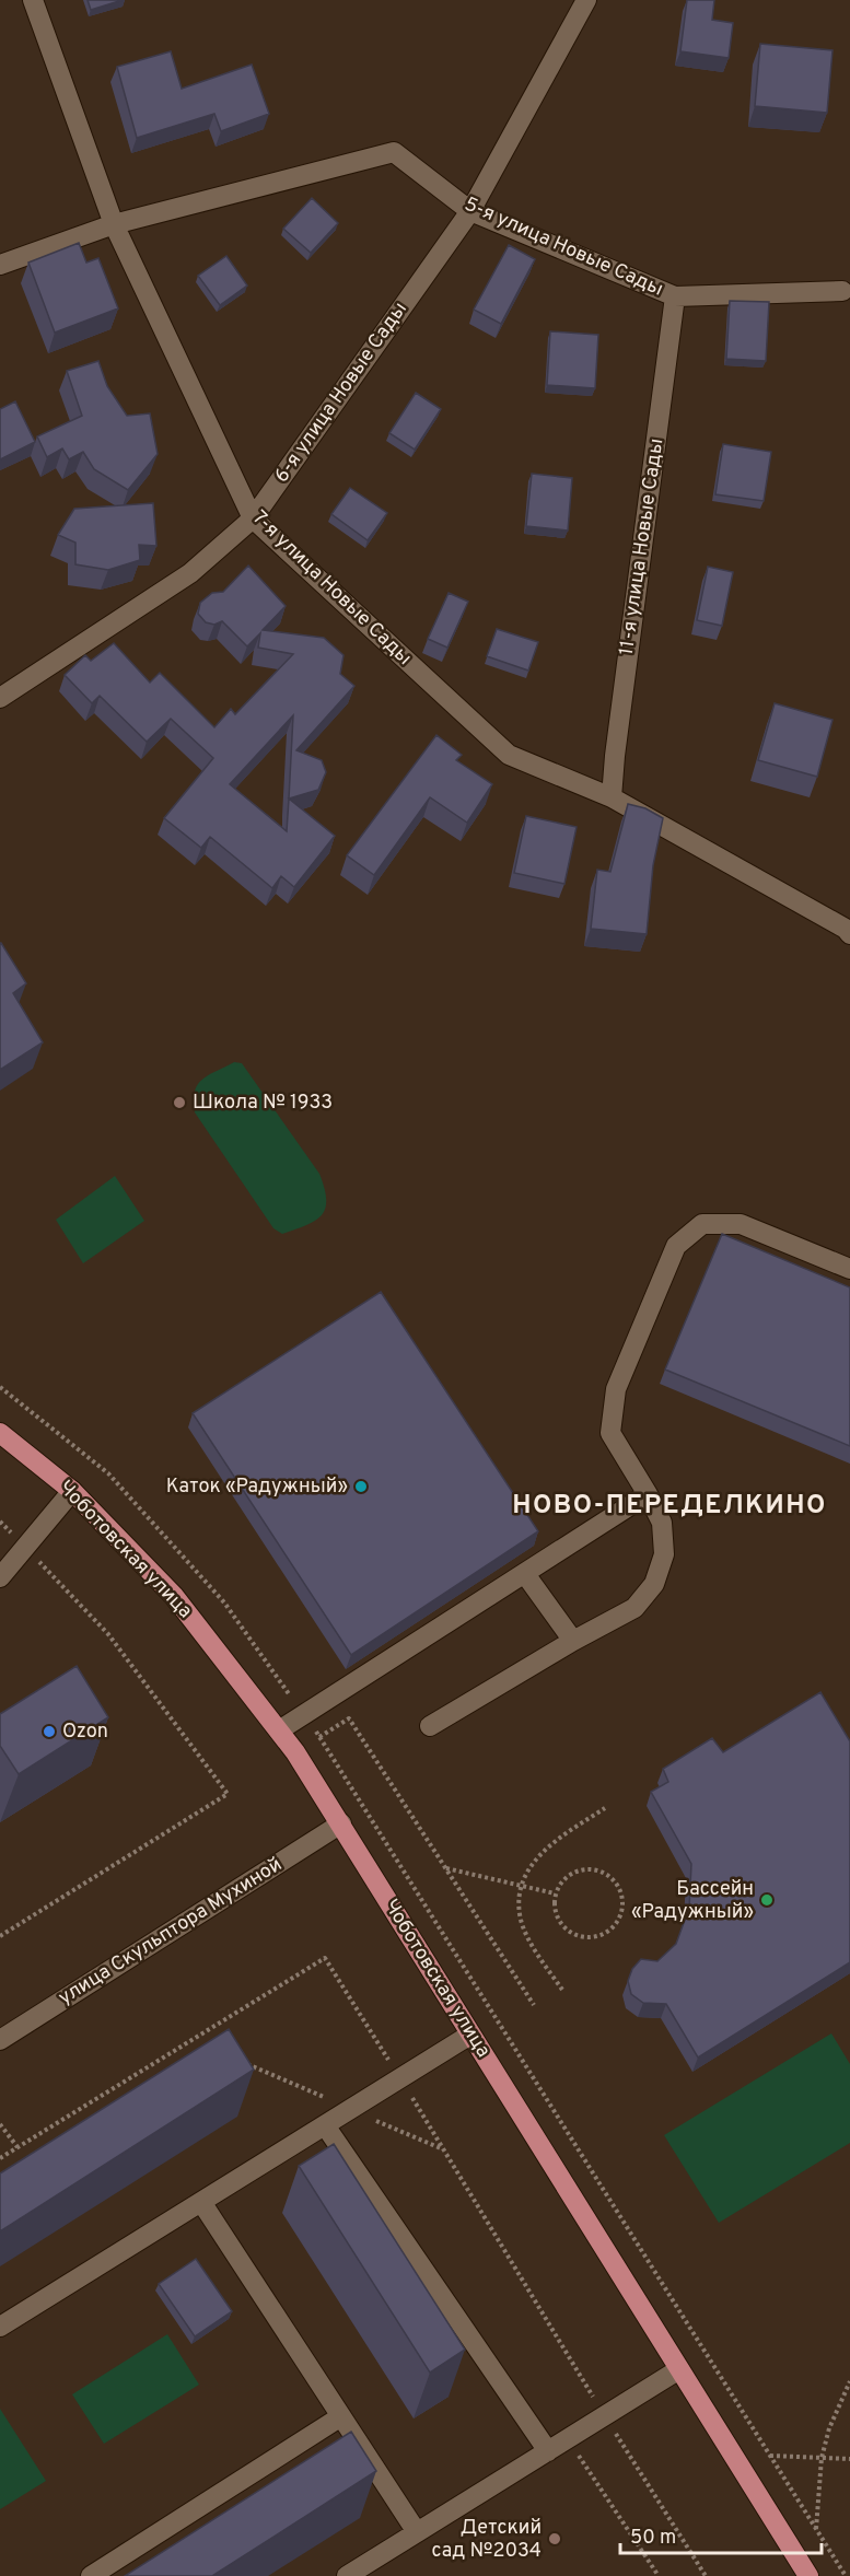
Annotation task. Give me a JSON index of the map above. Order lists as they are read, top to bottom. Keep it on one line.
{"streets":{"main road":["Чоботовская улица"],"street":["5-я улица Новые Сады","6-я улица Новые Сады","11-я улица Новые Сады","7-я улица Новые Сады","улица Скульптора Мухиной"]},"crossings":[["5-я улица Новые Сады","6-я улица Новые Сады"],["5-я улица Новые Сады","11-я улица Новые Сады"],["5-я улица Новые Сады","7-я улица Новые Сады"],["6-я улица Новые Сады","7-я улица Новые Сады"],["11-я улица Новые Сады","7-я улица Новые Сады"],["Чоботовская улица","улица Скульптора Мухиной"]],"districts":["НОВО-ПЕРЕДЕЛКИНО"],"places":["Школа № 1933","Каток «Радужный»","Ozon","Бассейн «Радужный»","Детский сад №2034"],"scale_bar":"50 m"}
